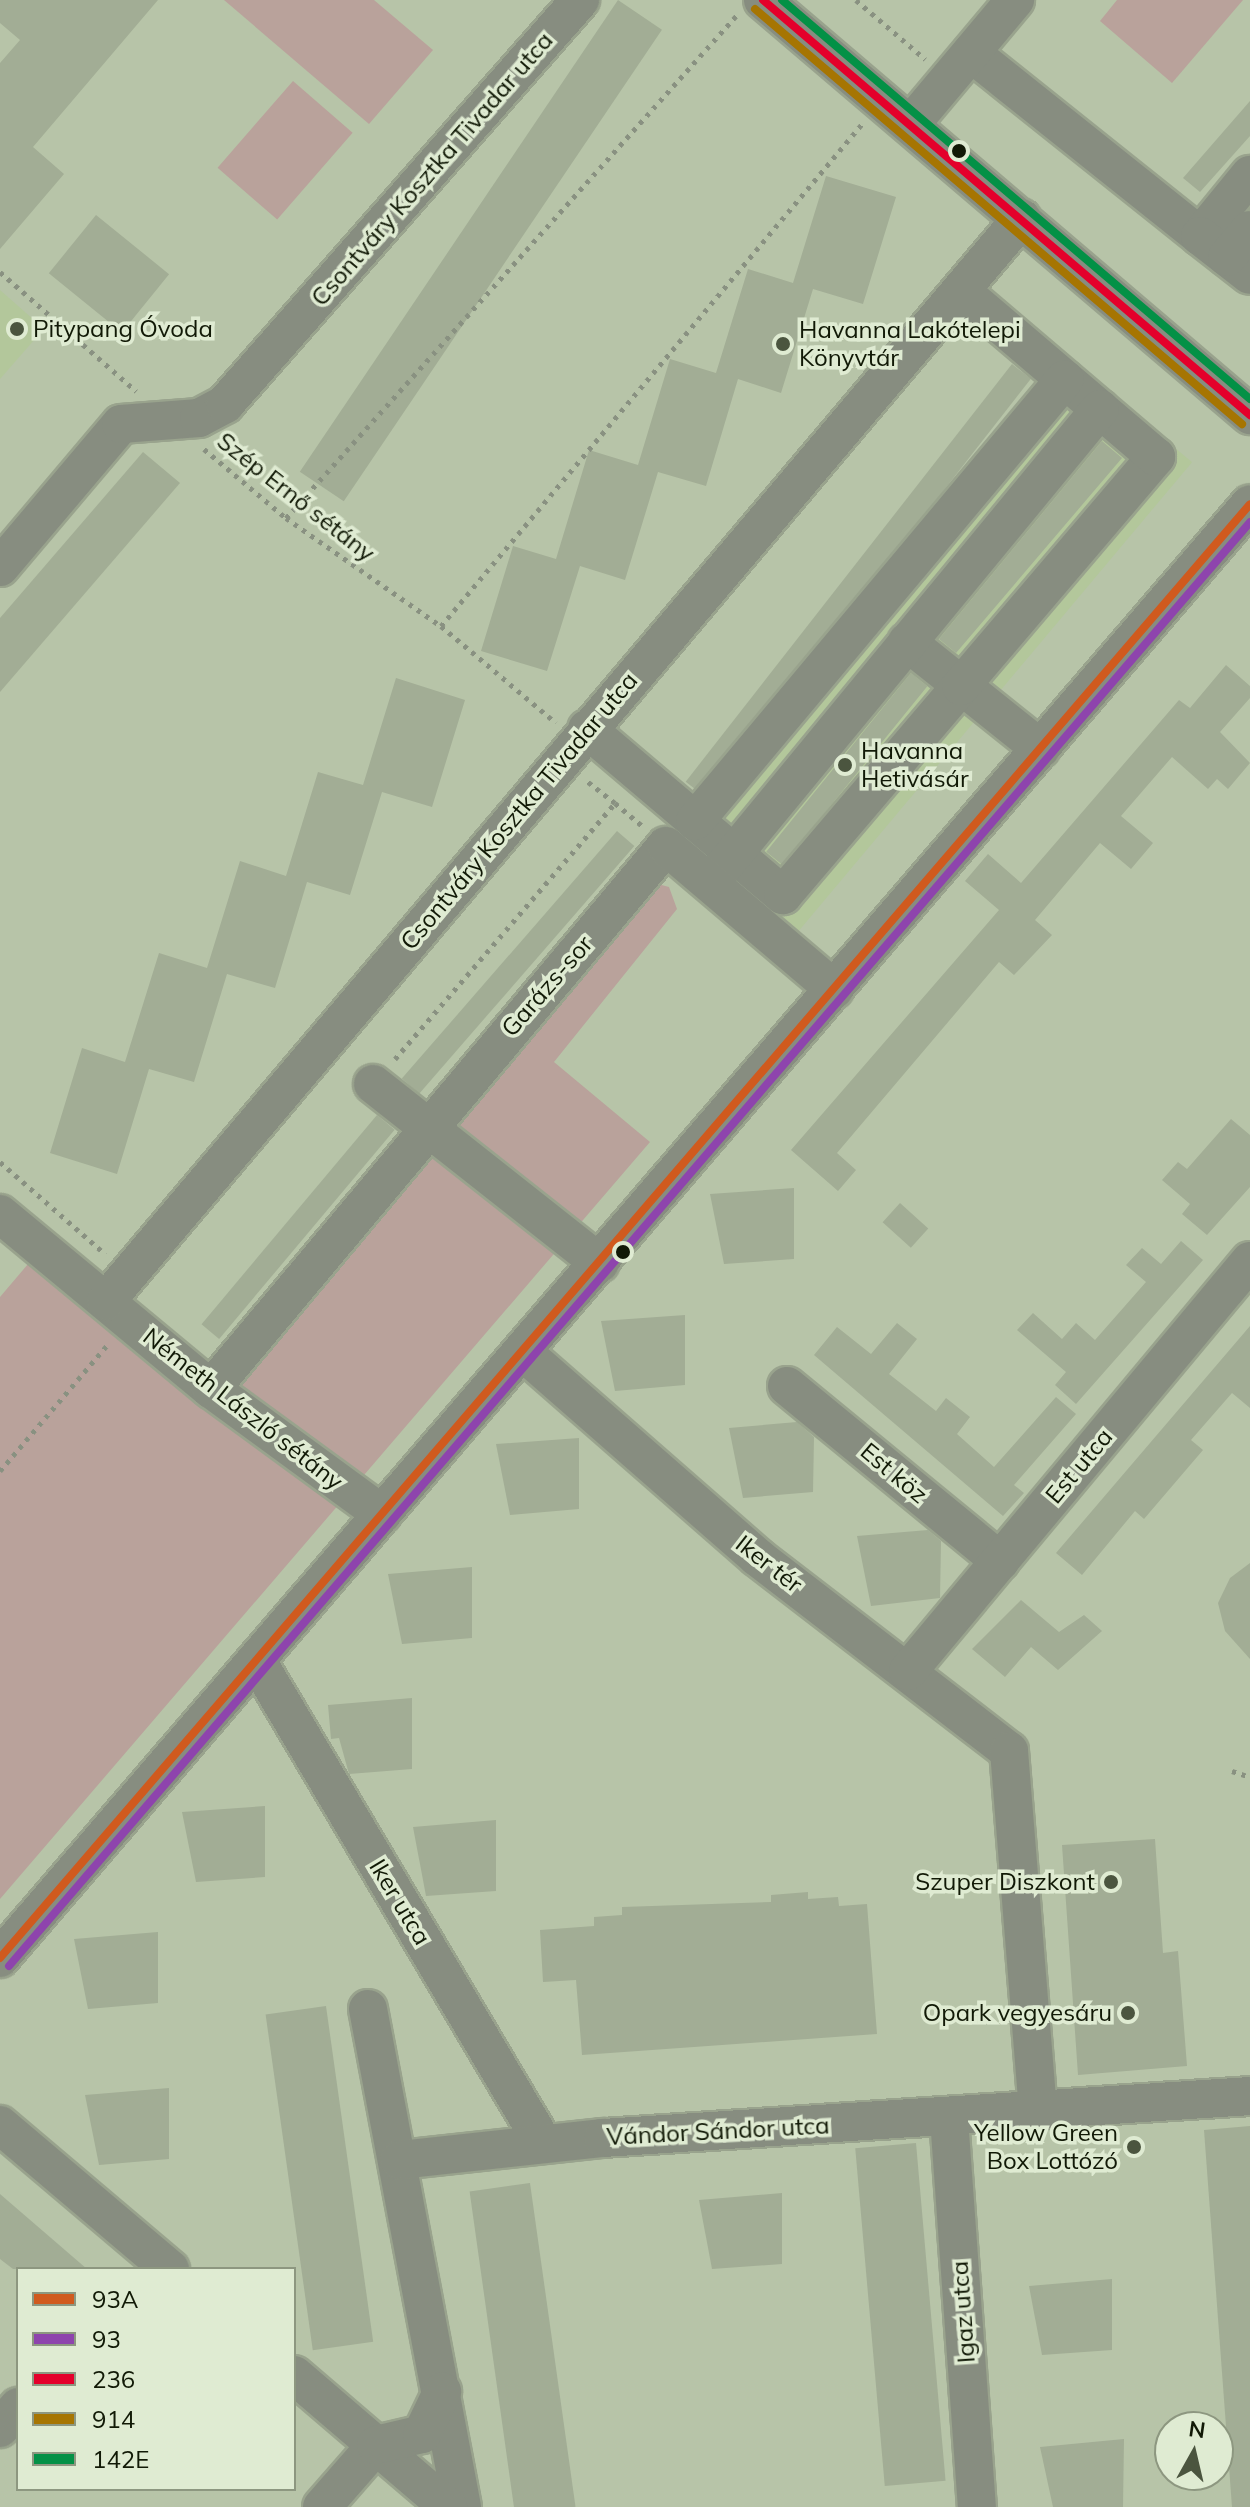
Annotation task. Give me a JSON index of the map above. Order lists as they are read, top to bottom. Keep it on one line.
{"streets":{"street":["Csontváry Kosztka Tivadar utca","Garázs-sor","Németh László sétány","Est utca","Est köz","Iker tér","Iker utca","Vándor Sándor utca","Igaz utca"],"path":["Szép Ernő sétány"]},"crossings":[["Csontváry Kosztka Tivadar utca","Szép Ernő sétány"],["Csontváry Kosztka Tivadar utca","Németh László sétány"],["Garázs-sor","Németh László sétány"],["Est utca","Est köz"],["Est utca","Iker tér"],["Iker tér","Vándor Sándor utca"],["Iker utca","Vándor Sándor utca"],["Vándor Sándor utca","Igaz utca"]],"places":["Pitypang Óvoda","Havanna Lakótelepi Könyvtár","Havanna Hetivásár","Szuper Diszkont","Opark vegyesáru","Yellow Green Box Lottózó"],"lines":["transit line 236","transit line 142E","transit line 914","transit line 93A","transit line 93"],"legend":["93A","93","236","914","142E"],"north":"top"}
